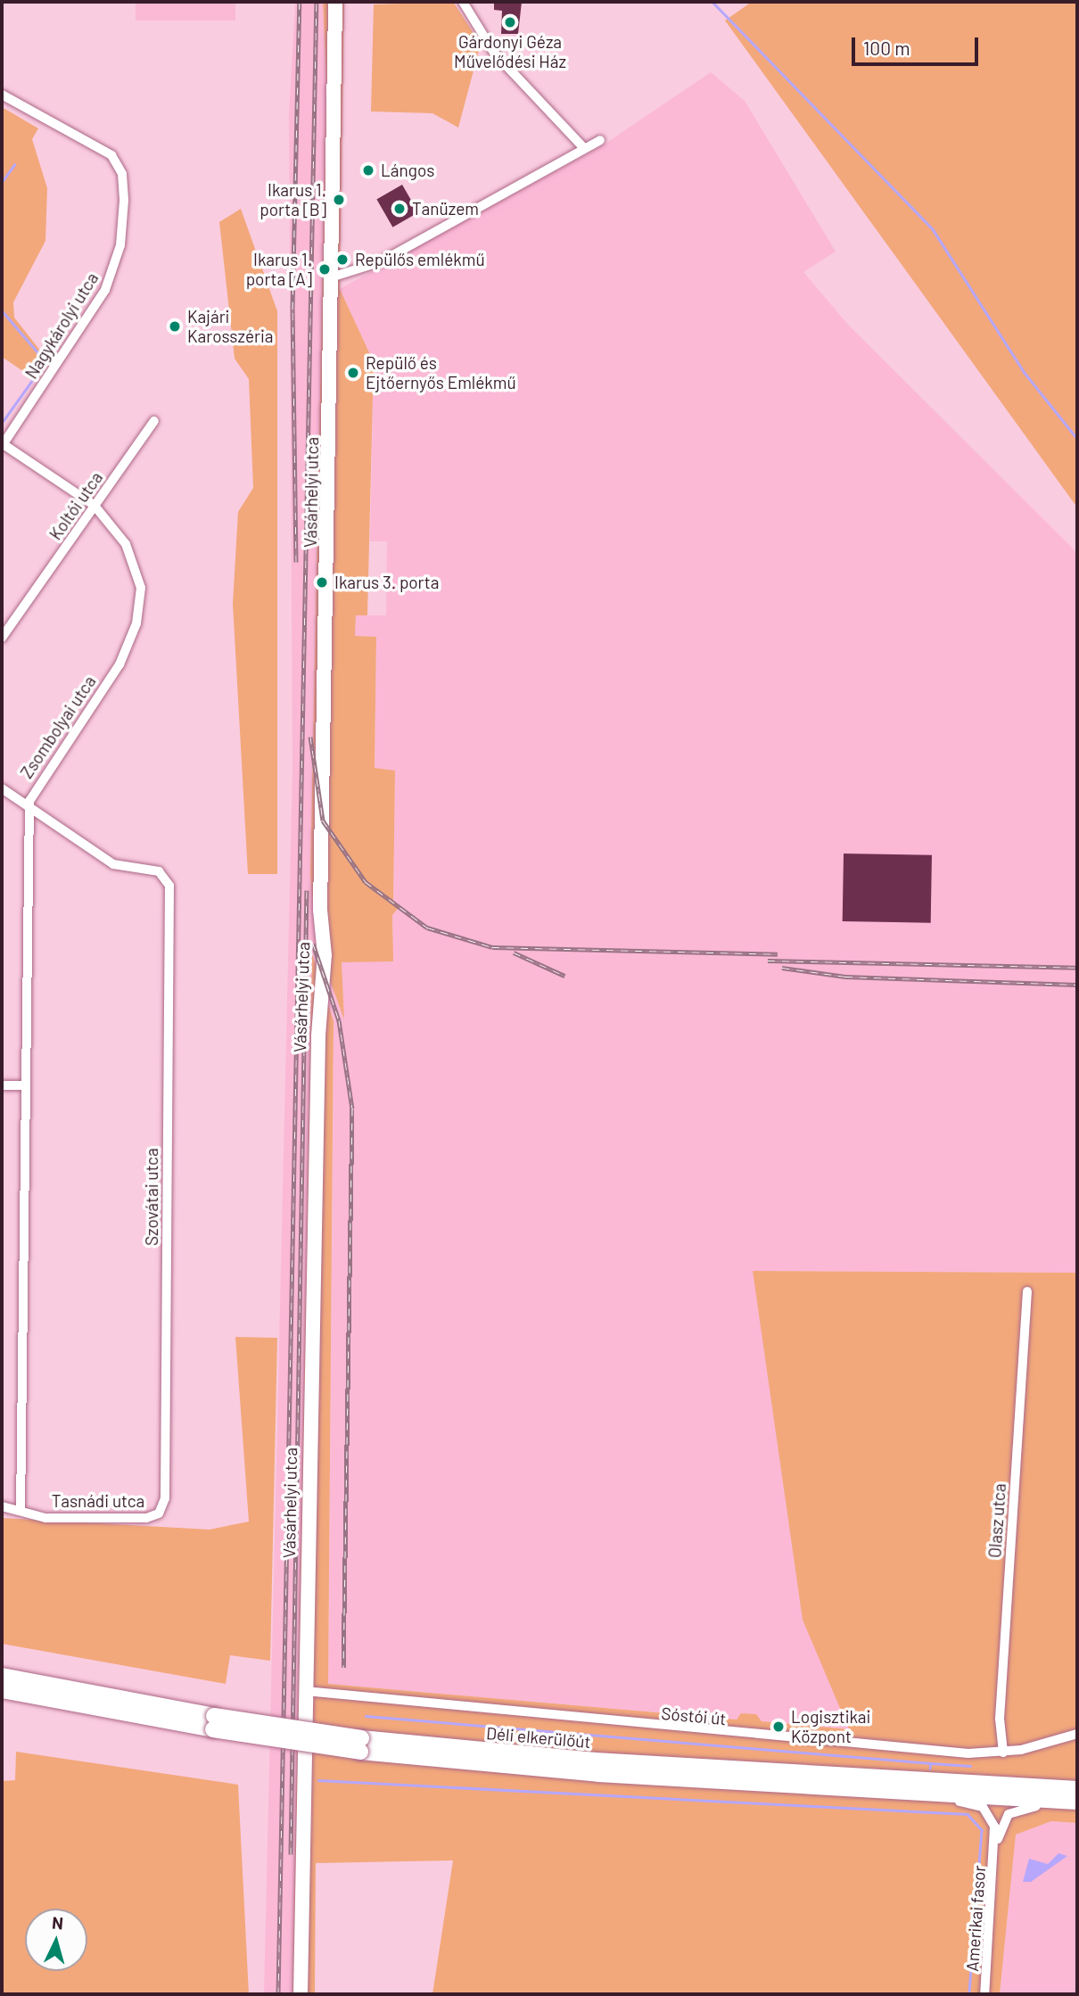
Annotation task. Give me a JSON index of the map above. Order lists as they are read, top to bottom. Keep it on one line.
{"streets":{"main road":["Déli elkerülőút"],"street":["Nagykárolyi utca","Vásárhelyi utca","Koltói utca","Zsombolyai utca","Szovátai utca","Tasnádi utca","Olasz utca","Sóstói út","Amerikai fasor"]},"crossings":[["Nagykárolyi utca","Zsombolyai utca"],["Vásárhelyi utca","Sóstói út"],["Koltói utca","Zsombolyai utca"],["Zsombolyai utca","Szovátai utca"],["Zsombolyai utca","Tasnádi utca"],["Szovátai utca","Tasnádi utca"],["Olasz utca","Sóstói út"]],"places":["Gárdonyi Géza Művelődési Ház","Lángos","Ikarus 1. porta [B]","Tanüzem","Repülős emlékmű","Ikarus 1. porta [A]","Kajári Karosszéria","Repülő és Ejtőernyős Emlékmű","Ikarus 3. porta","Logisztikai Központ"],"scale_bar":"100 m","north":"top"}
